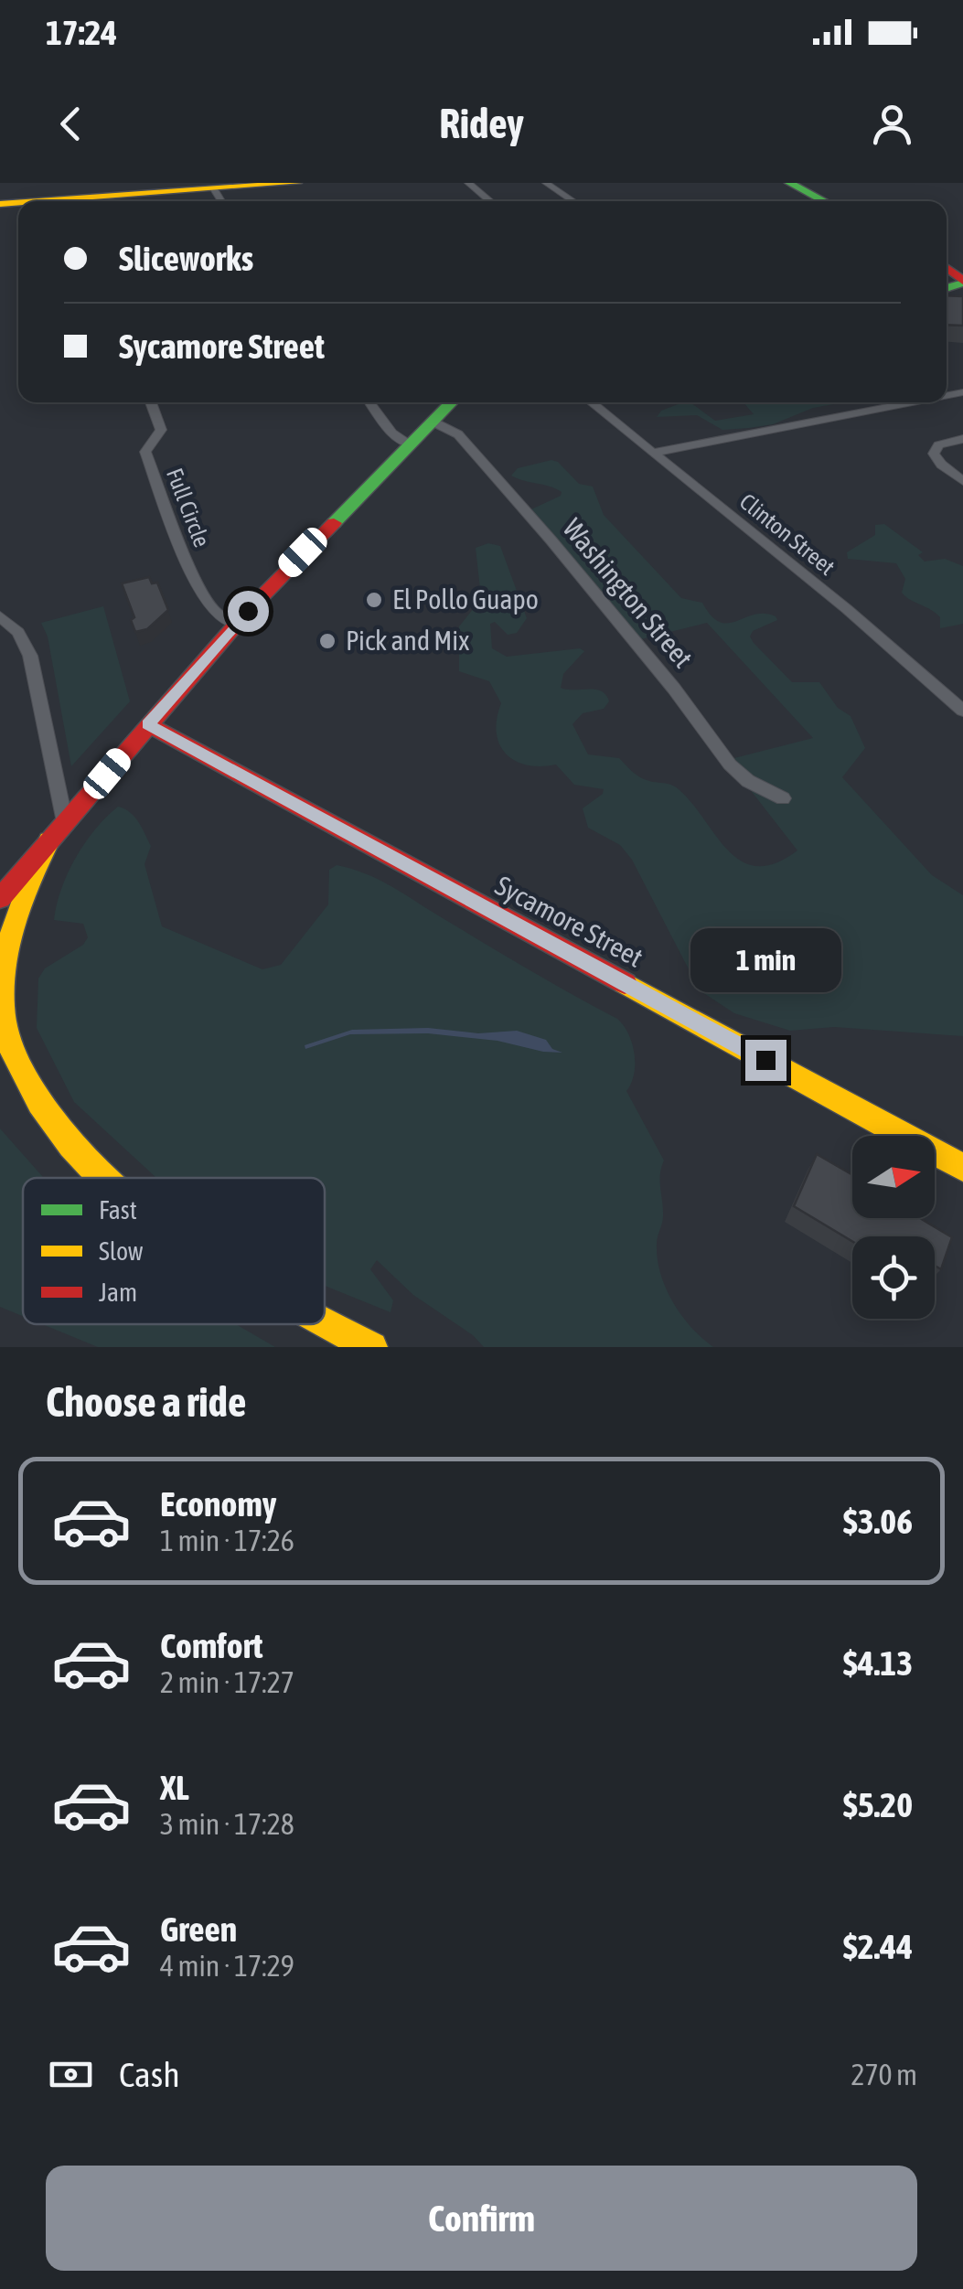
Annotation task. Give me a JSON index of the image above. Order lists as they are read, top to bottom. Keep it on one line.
{"streets":{"main road":["Sycamore Street"],"street":["Full Circle","Clinton Street","Washington Street"]},"places":["El Pollo Guapo","Pick and Mix"],"legend":["Fast","Slow","Jam"],"north":"right","page":{"status":"17:24","header":"Ridey","banner":["Sliceworks","Sycamore Street"],"bubble":"1 min","heading":"Choose a ride","list":[{"name":"Economy","note":"1 min · 17:26","value":"$3.06"},{"name":"Comfort","note":"2 min · 17:27","value":"$4.13"},{"name":"XL","note":"3 min · 17:28","value":"$5.20"},{"name":"Green","note":"4 min · 17:29","value":"$2.44"}],"pay":["Cash","270 m"],"buttons":"Confirm"}}
